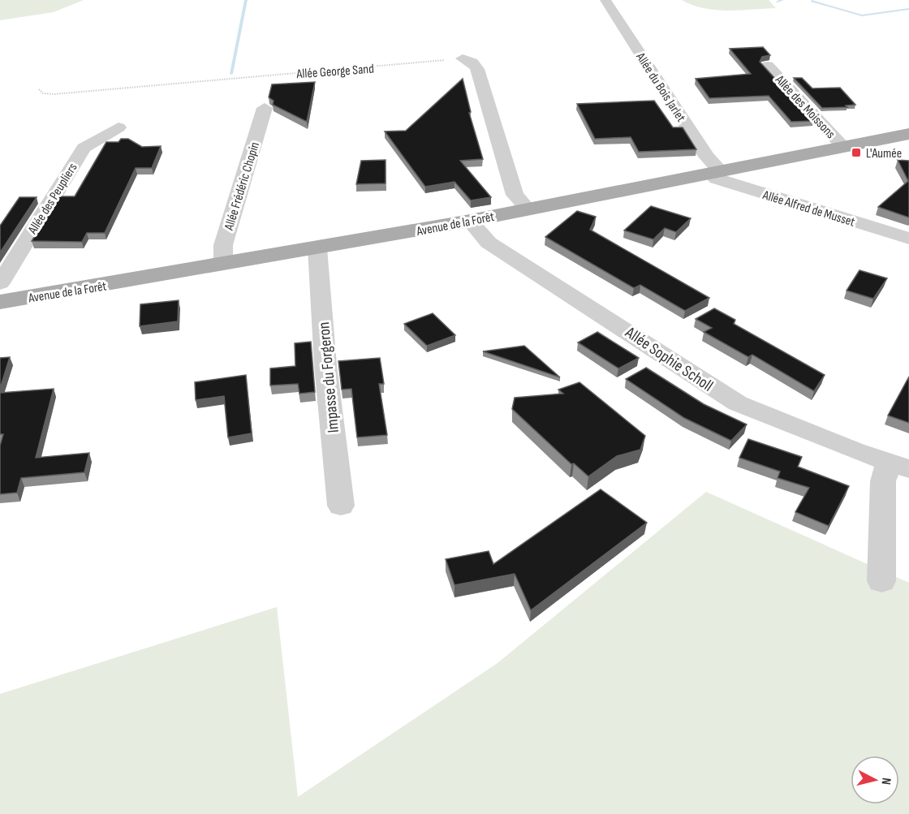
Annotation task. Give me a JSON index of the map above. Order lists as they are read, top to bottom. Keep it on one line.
{"streets":{"main road":["Avenue de la Forêt"],"street":["Allée du Bois Jarlet","Allée des Moissons","Allée Frédéric Chopin","Allée des Peupliers","Allée Alfred de Musset","Allée Sophie Scholl","Impasse du Forgeron"],"path":["Allée George Sand"]},"crossings":[["Allée du Bois Jarlet","Allée Alfred de Musset"],["Allée du Bois Jarlet","Avenue de la Forêt"],["Allée des Moissons","Avenue de la Forêt"],["Allée Frédéric Chopin","Avenue de la Forêt"],["Allée Alfred de Musset","Avenue de la Forêt"],["Avenue de la Forêt","Allée Sophie Scholl"],["Avenue de la Forêt","Impasse du Forgeron"]],"places":{"transit":["L'Aumée"]},"north":"right"}
